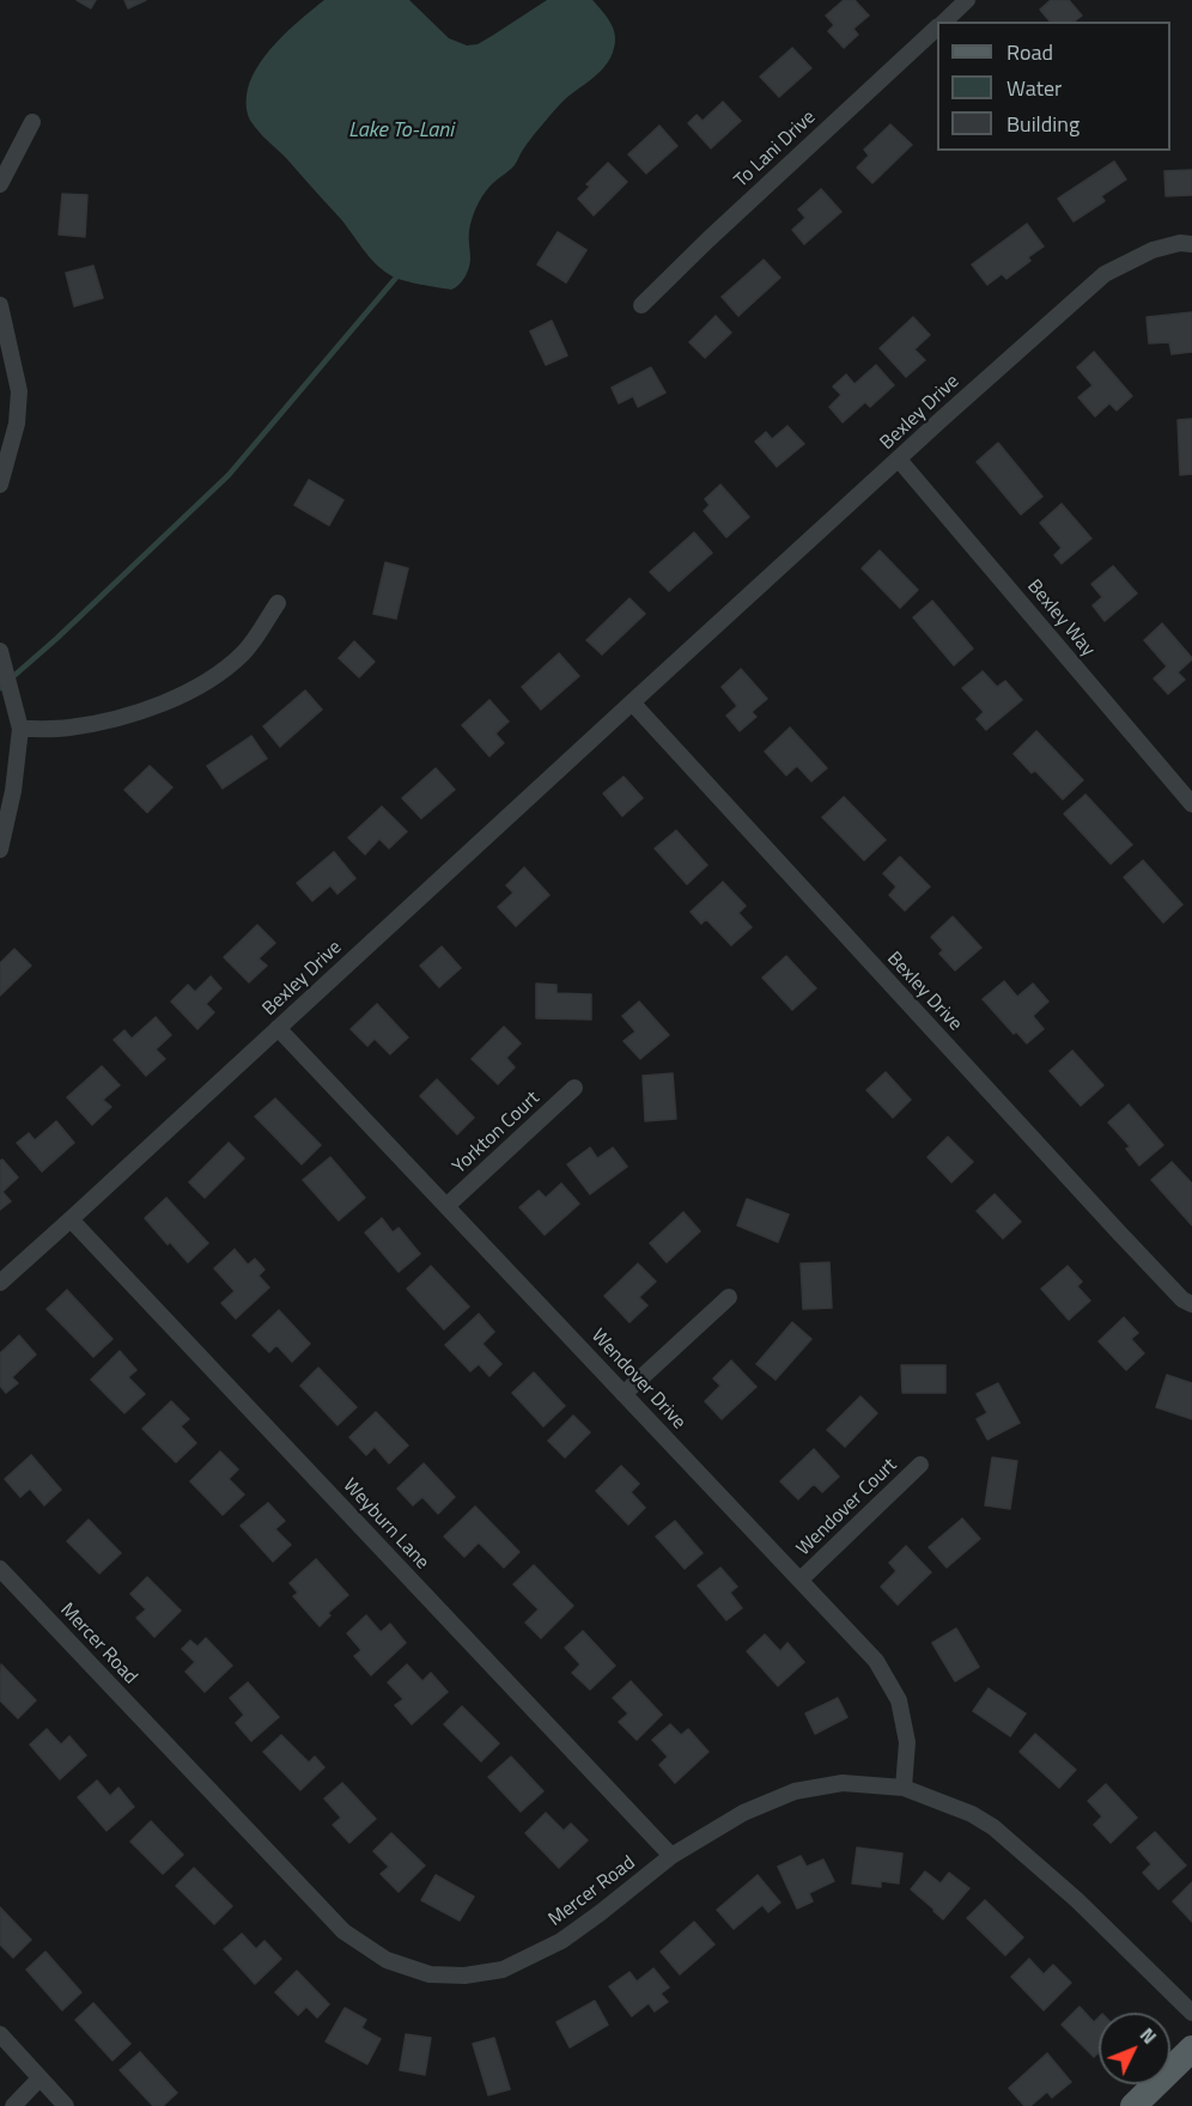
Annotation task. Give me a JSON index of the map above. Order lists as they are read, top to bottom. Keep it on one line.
{"streets":{"street":["To Lani Drive","Bexley Drive","Bexley Way","Yorkton Court","Wendover Drive","Wendover Court","Weyburn Lane","Mercer Road"]},"crossings":[["Bexley Drive","Bexley Way"],["Bexley Drive","Wendover Drive"],["Bexley Drive","Weyburn Lane"],["Yorkton Court","Wendover Drive"],["Wendover Drive","Wendover Court"],["Wendover Drive","Mercer Road"],["Weyburn Lane","Mercer Road"]],"water":["Lake To-Lani"],"legend":["Road","Water","Building"],"north":"top right"}
